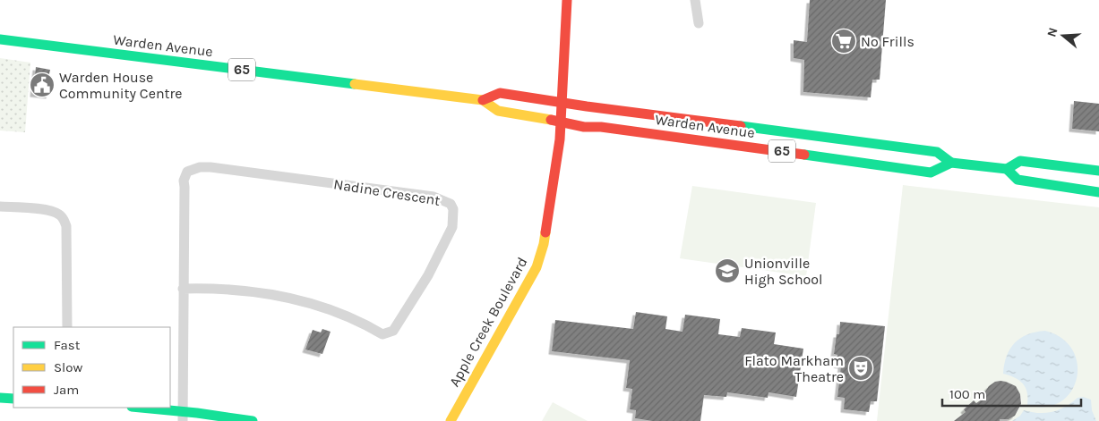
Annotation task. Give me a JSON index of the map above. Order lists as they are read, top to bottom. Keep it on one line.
{"streets":{"main road":["Warden Avenue","65","Apple Creek Boulevard"],"street":["Nadine Crescent"]},"crossings":[["Warden Avenue","Apple Creek Boulevard"]],"places":{"supermarket":["No Frills"],"public building":["Warden House Community Centre"],"school or university":["Unionville High School"],"theatre":["Flato Markham Theatre"]},"legend":["Fast","Slow","Jam"],"scale_bar":"100 m","north":"left"}
